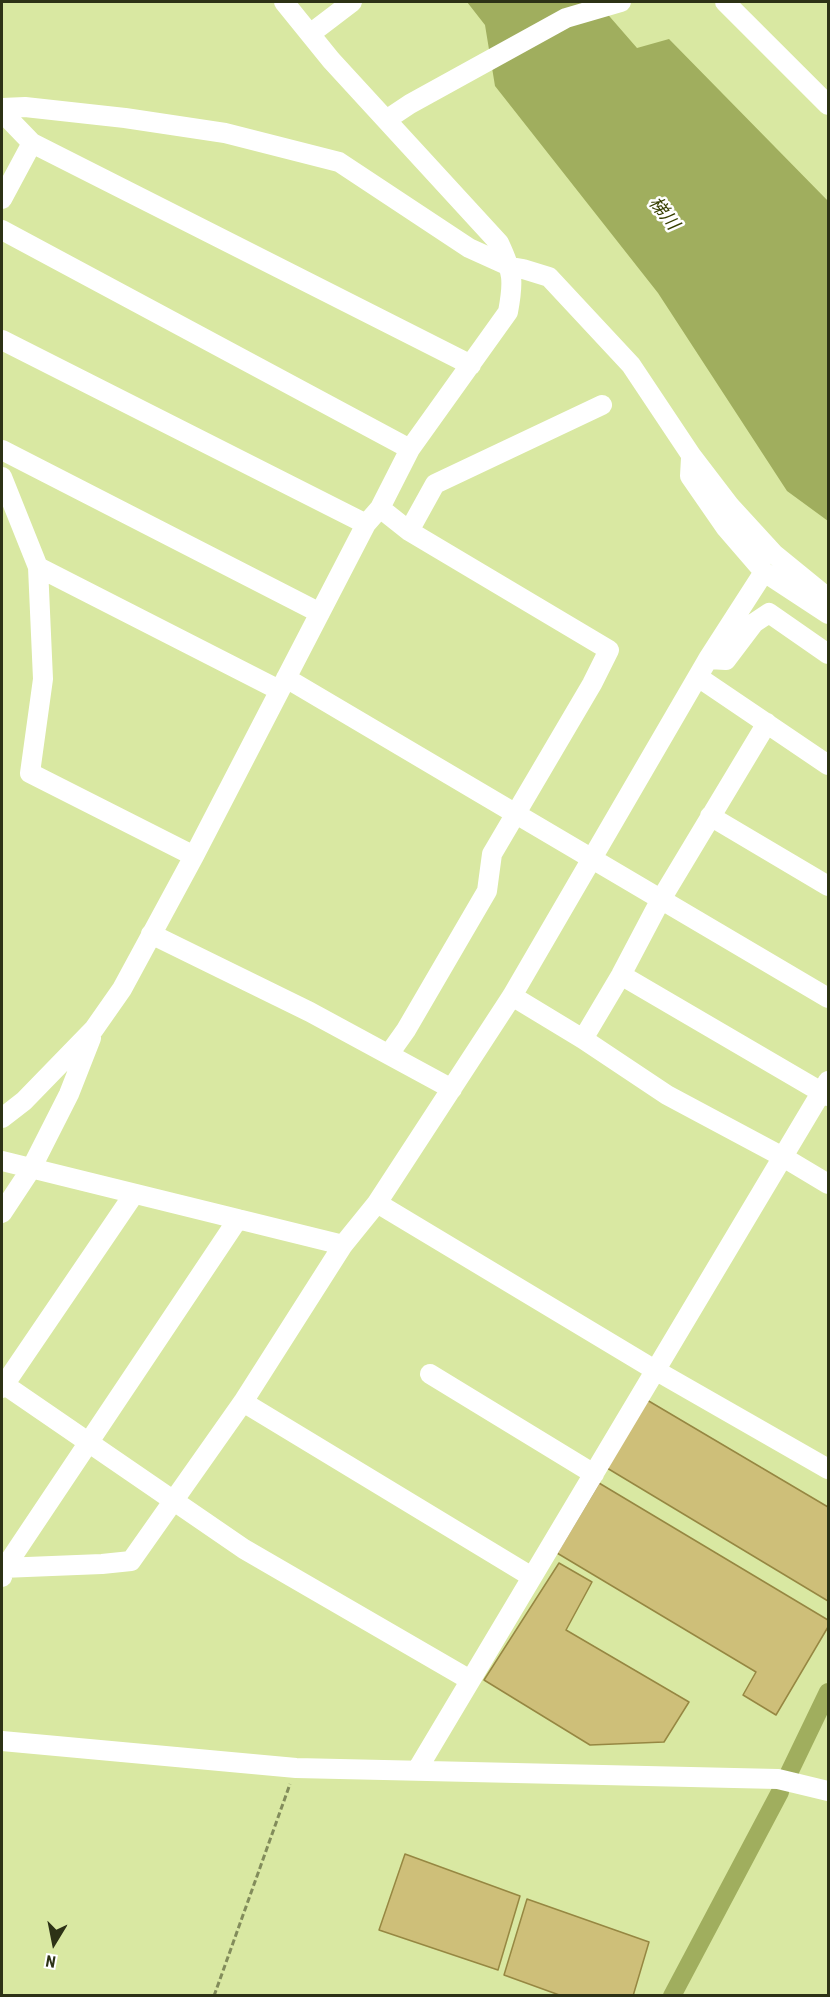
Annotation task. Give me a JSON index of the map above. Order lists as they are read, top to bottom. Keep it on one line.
{"water":["梯川"],"north":"bottom"}
